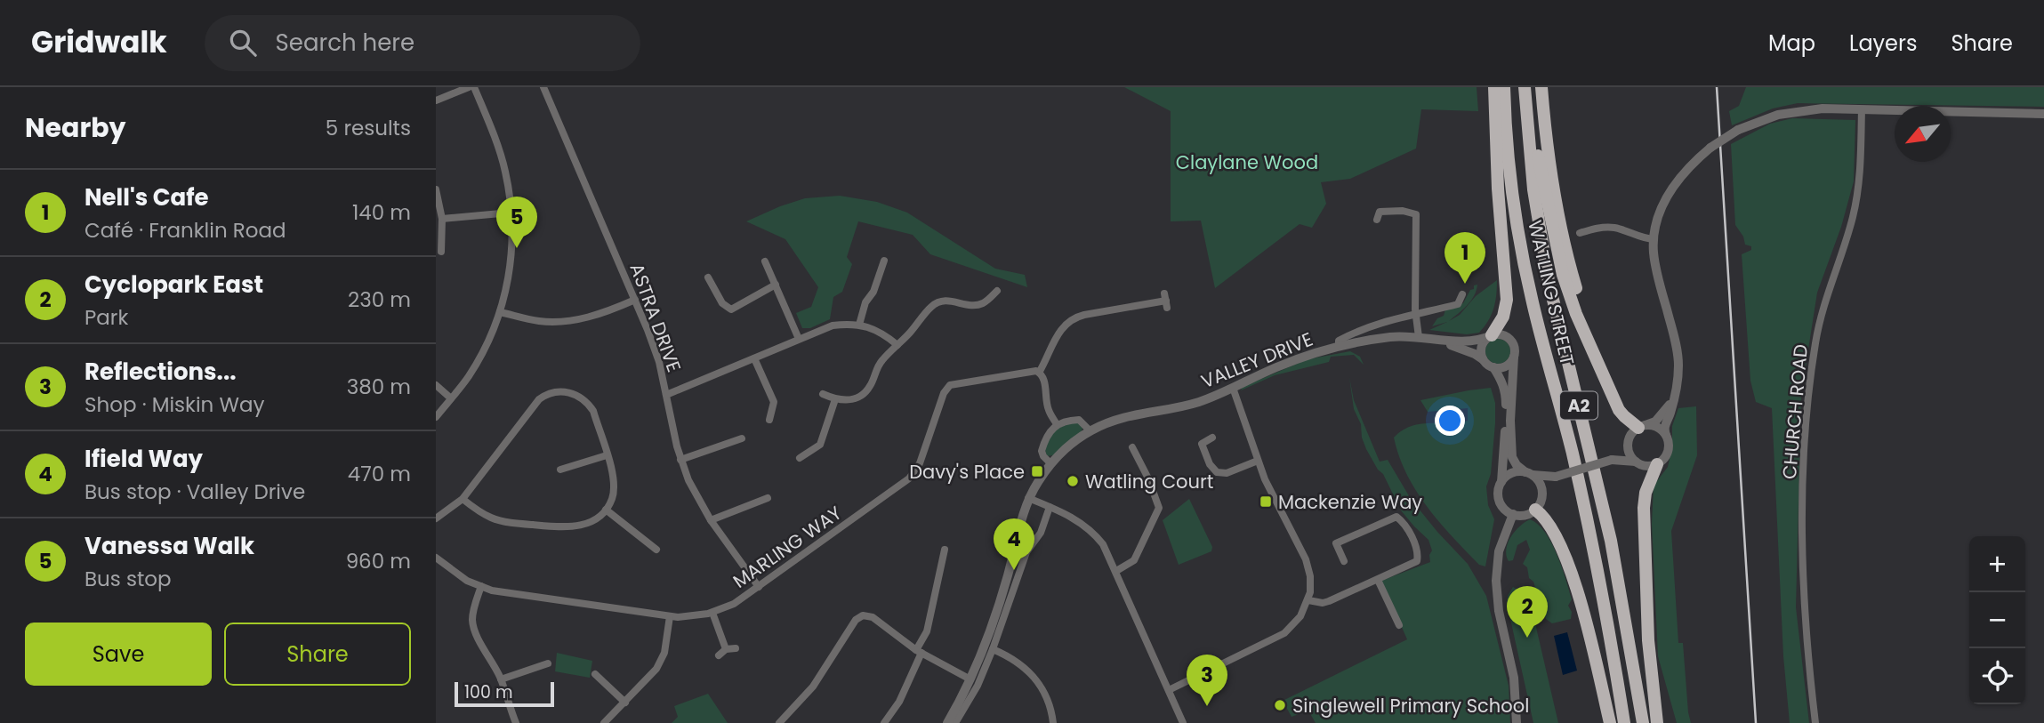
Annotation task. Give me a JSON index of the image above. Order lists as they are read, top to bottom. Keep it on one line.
{"streets":{"highway":["WATLING STREET","A2"],"street":["ASTRA DRIVE","VALLEY DRIVE","CHURCH ROAD","MARLING WAY"]},"crossings":[["ASTRA DRIVE","MARLING WAY"]],"parks":["Claylane Wood"],"places":{"transit":["Davy's Place","Mackenzie Way"],"other":["Watling Court","Singlewell Primary School"]},"scale_bar":"100 m","north":"bottom left","page":{"header":"Gridwalk","search":"Search here","nav":["Map","Layers","Share"],"heading":["Nearby","5 results"],"list":[{"mark":"1","name":"Nell's Cafe","note":"Café · Franklin Road","value":"140 m"},{"mark":"2","name":"Cyclopark East","note":"Park","value":"230 m"},{"mark":"3","name":"Reflections...","note":"Shop · Miskin Way","value":"380 m"},{"mark":"4","name":"Ifield Way","note":"Bus stop · Valley Drive","value":"470 m"},{"mark":"5","name":"Vanessa Walk","note":"Bus stop","value":"960 m"}],"pins":["5","1","4","2","3"],"map_buttons":["+","−"],"buttons":["Save","Share"],"scale":"100 m"}}
